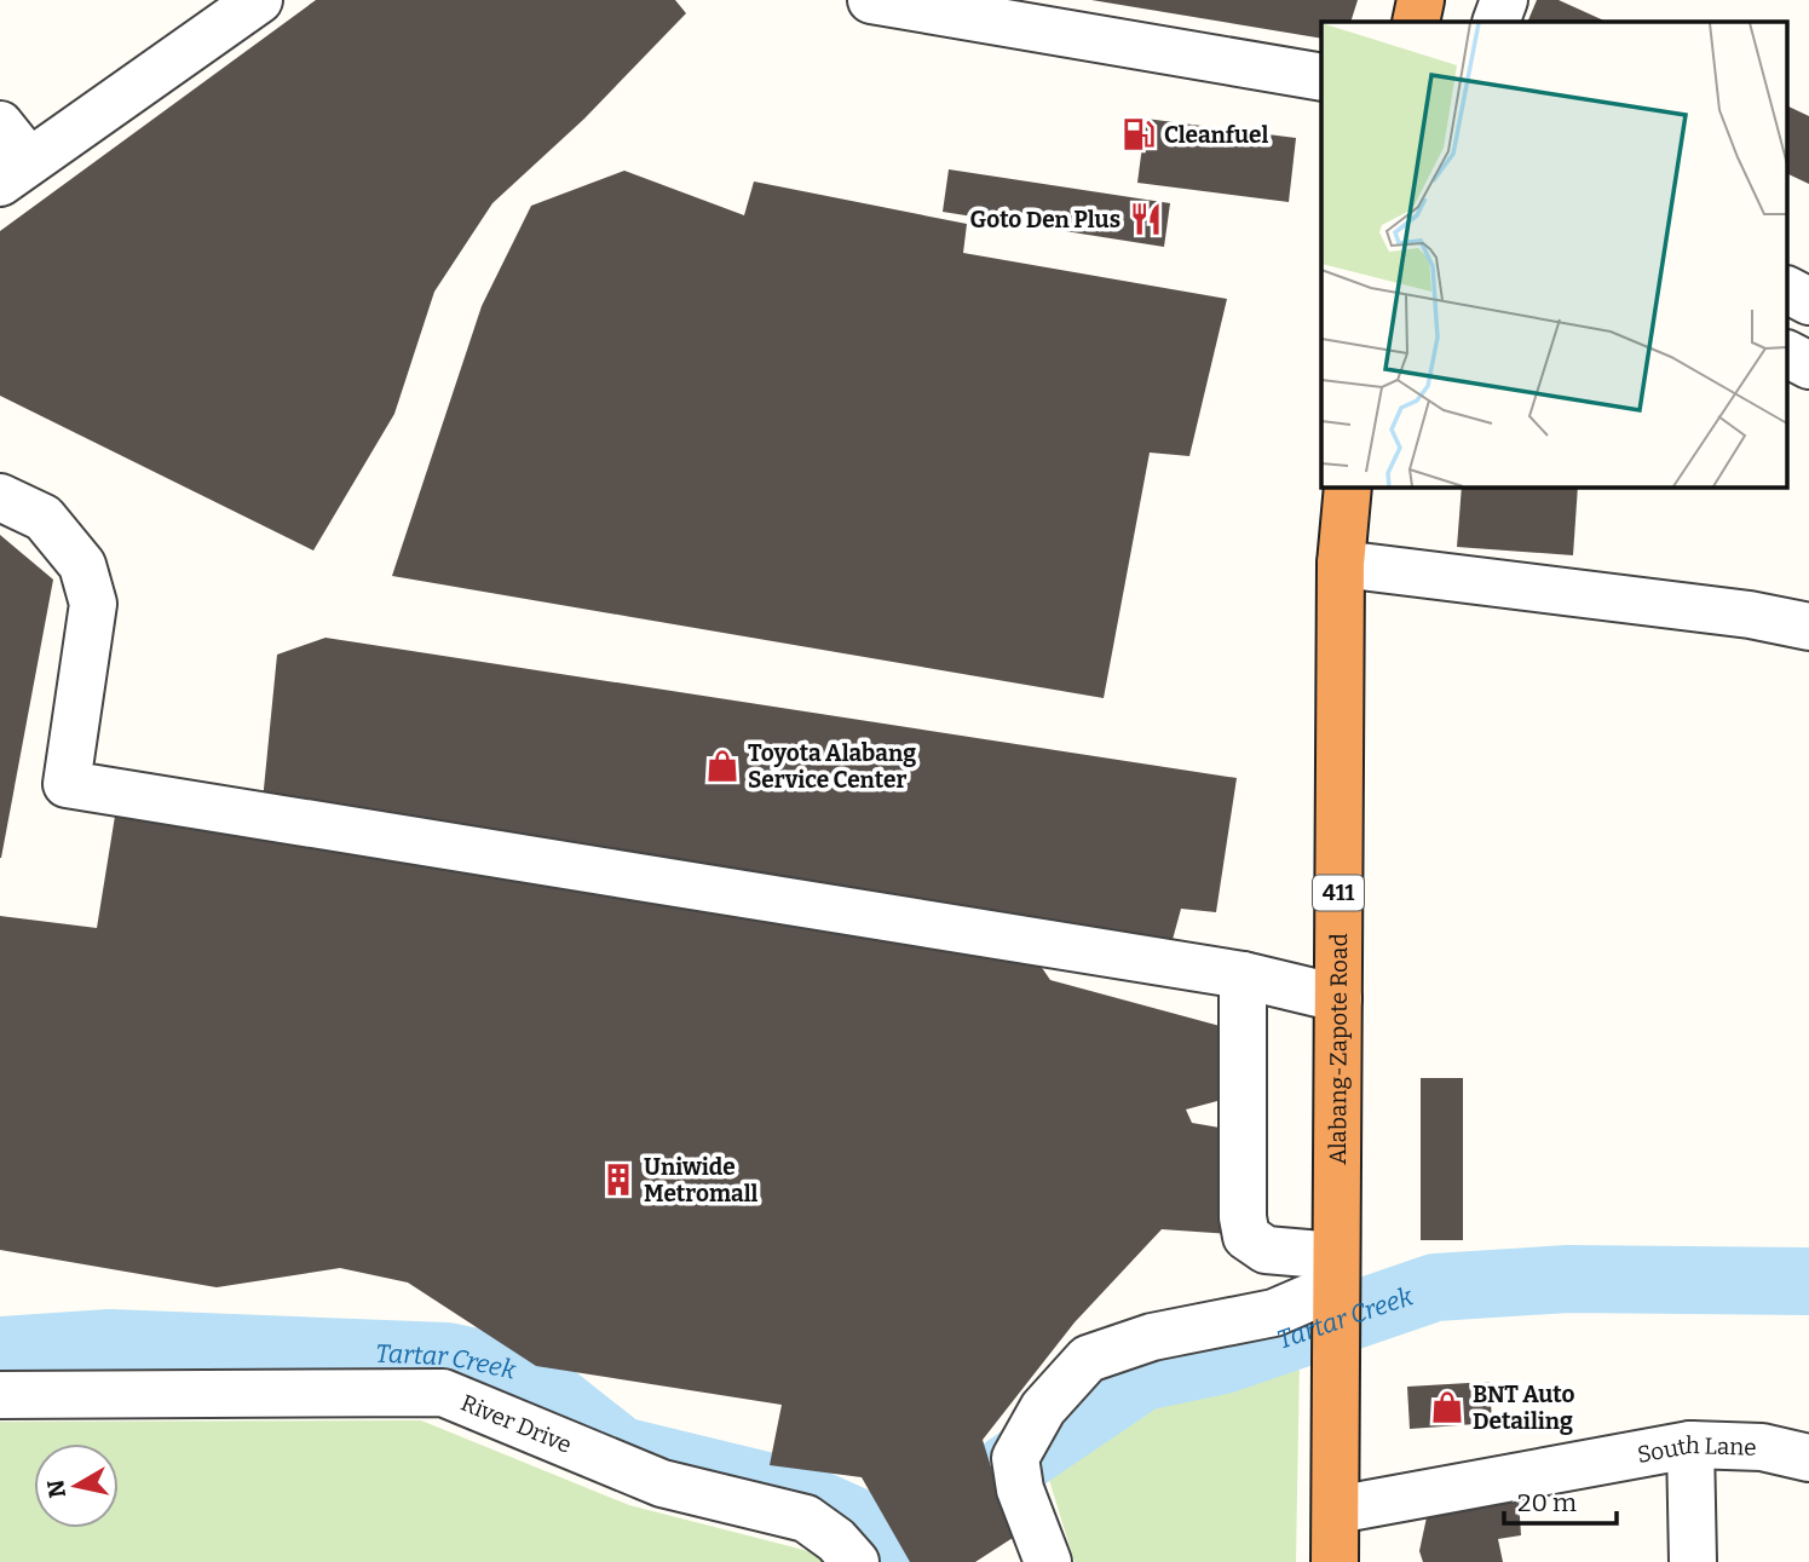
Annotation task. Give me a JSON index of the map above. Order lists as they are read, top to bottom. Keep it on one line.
{"streets":{"highway":["411","Alabang-Zapote Road"],"street":["River Drive","South Lane"]},"crossings":[["Alabang-Zapote Road","South Lane"]],"water":["Tartar Creek"],"places":{"fuel station":["Cleanfuel"],"restaurant":["Goto Den Plus"],"shop":["Toyota Alabang Service Center","BNT Auto Detailing"],"building":["Uniwide Metromall"]},"scale_bar":"20 m","north":"left"}
